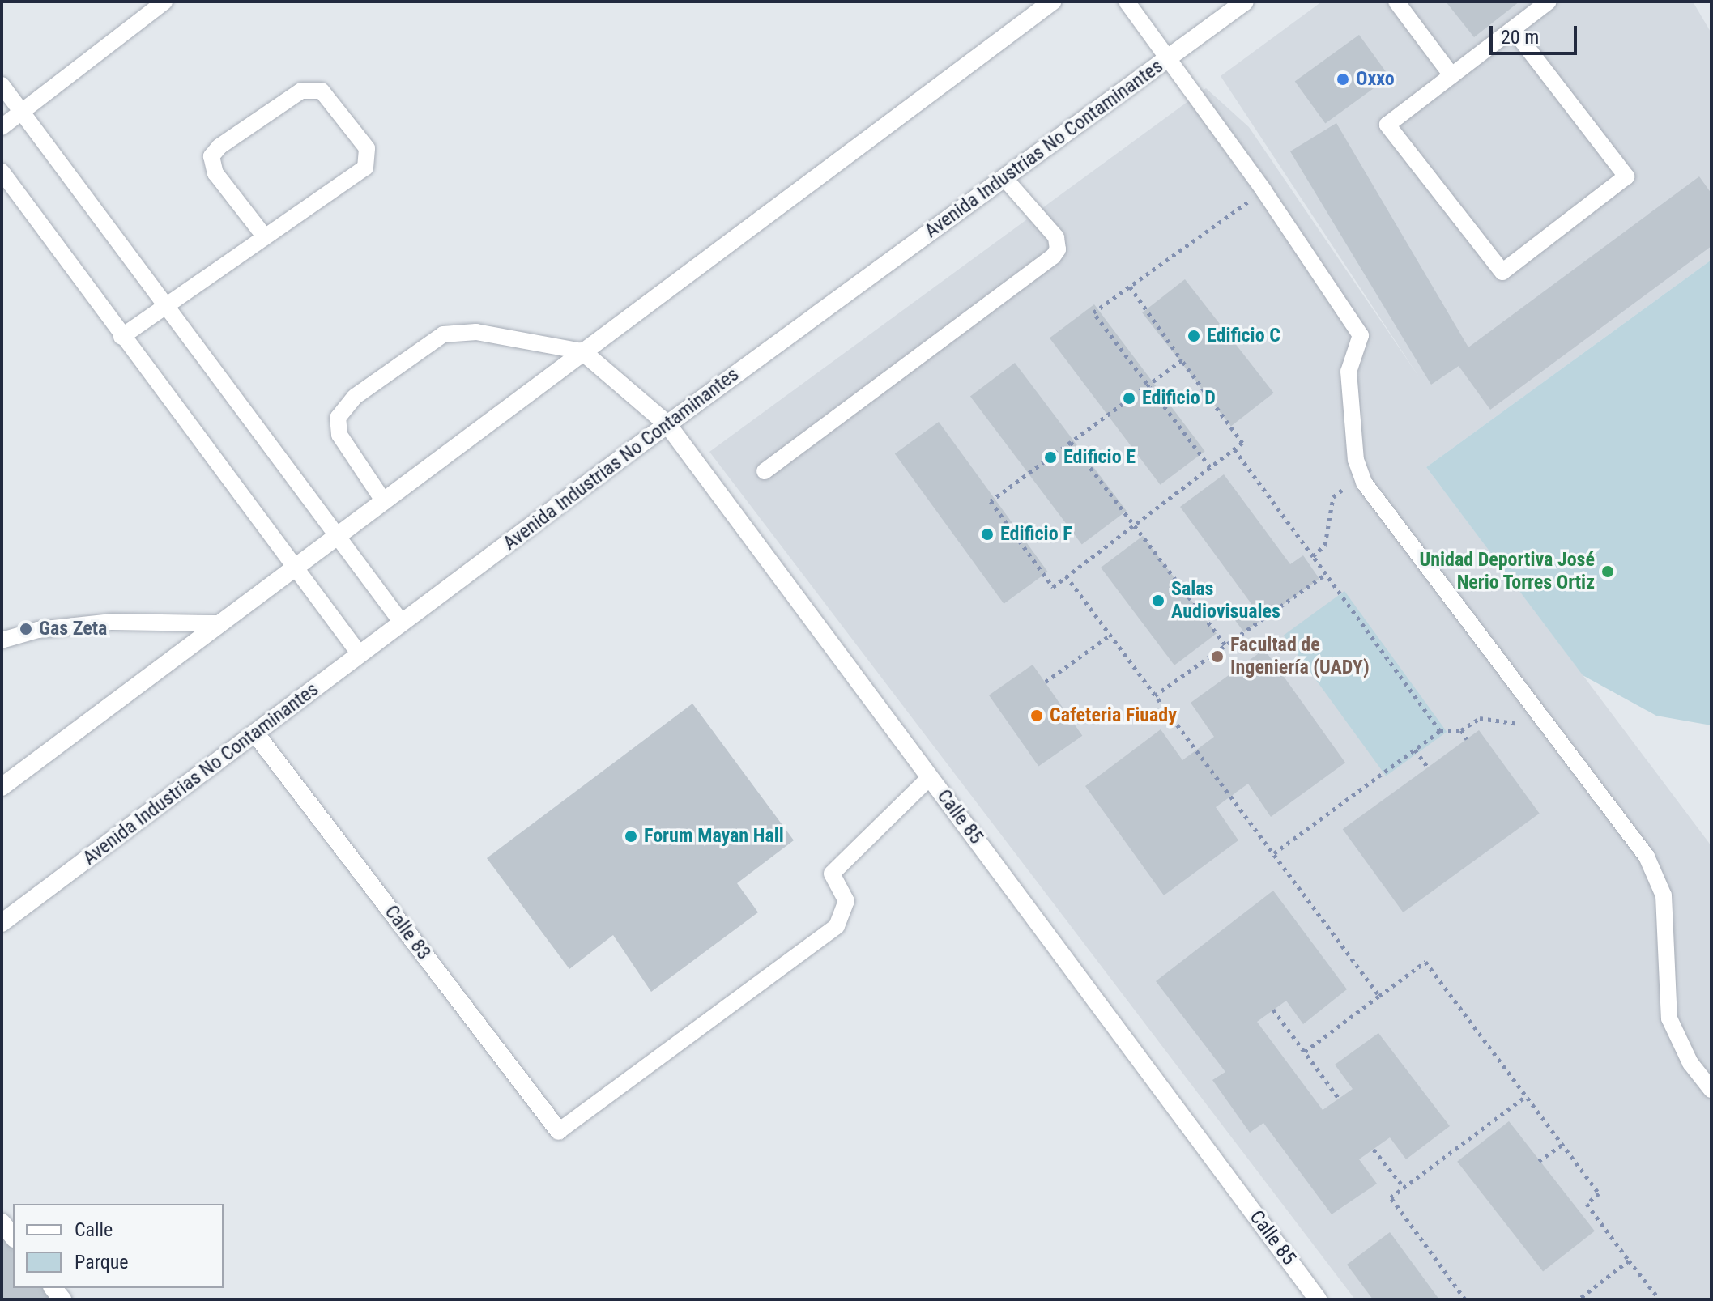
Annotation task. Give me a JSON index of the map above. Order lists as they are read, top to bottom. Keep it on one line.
{"streets":{"main road":["Avenida Industrias No Contaminantes","Calle 85","Calle 83"]},"crossings":[["Avenida Industrias No Contaminantes","Calle 85"],["Avenida Industrias No Contaminantes","Calle 83"]],"places":["Oxxo","Edificio C","Edificio D","Edificio E","Edificio F","Unidad Deportiva José Nerio Torres Ortiz","Salas Audiovisuales","Gas Zeta","Facultad de Ingeniería (UADY)","Cafeteria Fiuady","Forum Mayan Hall"],"legend":["Calle","Parque"],"scale_bar":"20 m"}
